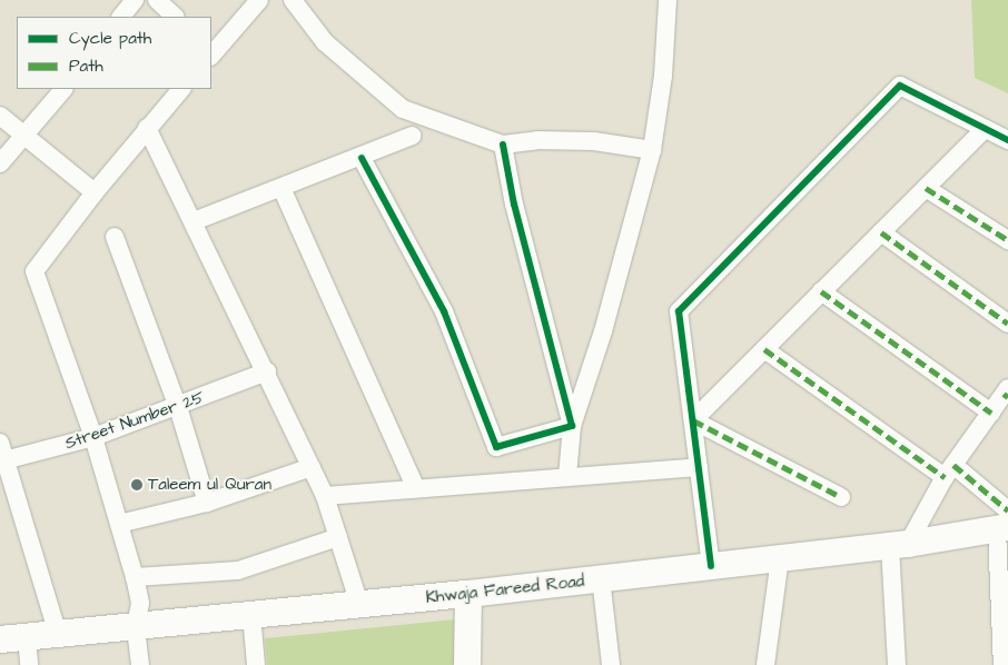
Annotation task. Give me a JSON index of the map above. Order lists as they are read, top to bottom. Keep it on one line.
{"streets":{"main road":["Khwaja Fareed Road"],"street":["Street Number 25"]},"places":["Taleem ul Quran"],"legend":["Cycle path","Path"]}
